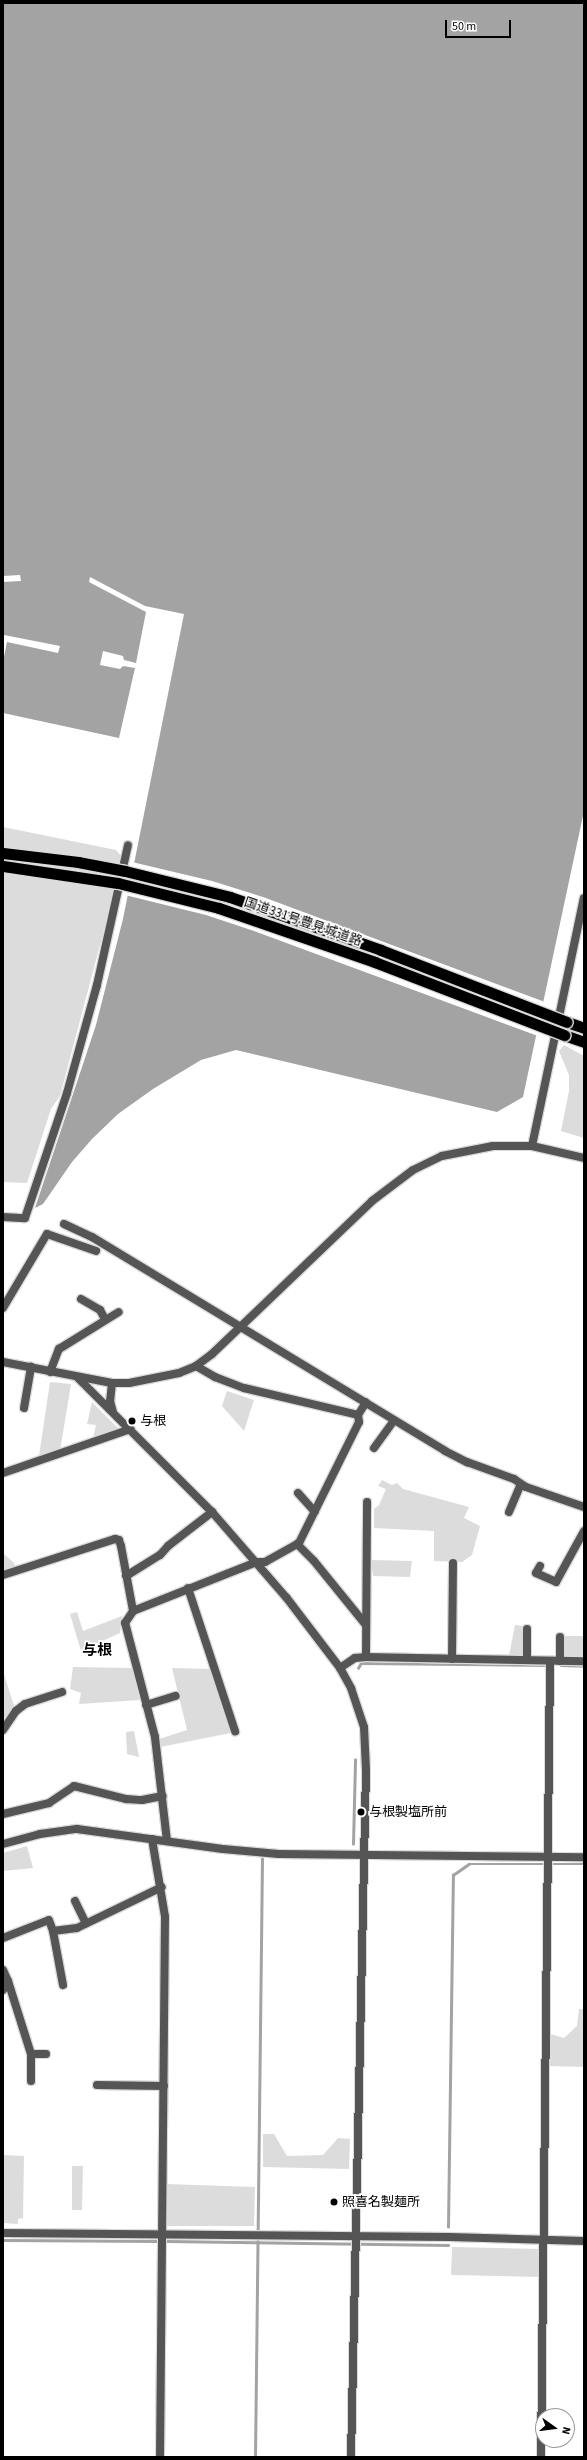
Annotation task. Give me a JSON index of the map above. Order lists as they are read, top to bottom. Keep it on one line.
{"streets":{"highway":["国道331号豊見城道路"]},"districts":["与根"],"places":["与根","与根製塩所前","照喜名製麺所"],"scale_bar":"50 m","north":"right"}
